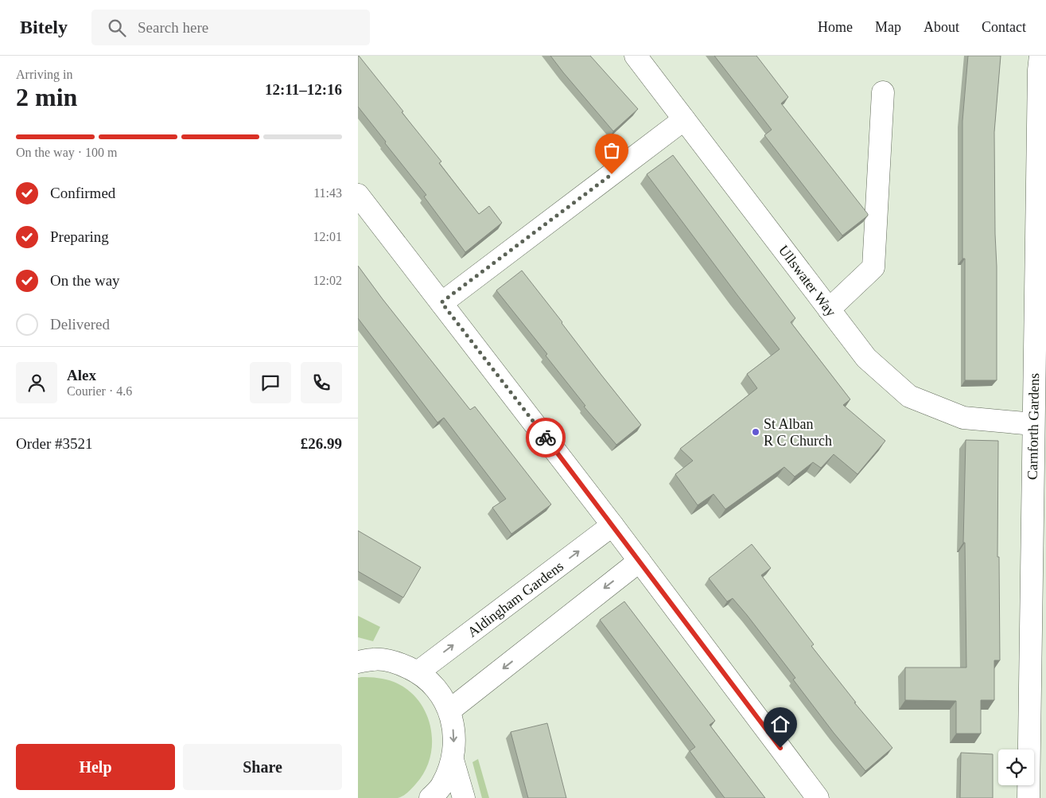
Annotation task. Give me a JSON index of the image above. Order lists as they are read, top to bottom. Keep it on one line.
{"streets":{"street":["Ullswater Way","Carnforth Gardens","Aldingham Gardens"]},"crossings":[["Ullswater Way","Carnforth Gardens"]],"places":["St Alban R C Church"],"page":{"header":"Bitely","search":"Search here","nav":["Home","Map","About","Contact"],"heading":["2 min","Arriving in","12:11–12:16"],"panel":["Alex","Courier · 4.6","Order #3521","£26.99"],"bar":"On the way · 100 m","list":[["Confirmed","11:43"],["Preparing","12:01"],["On the way","12:02"],"Delivered"],"buttons":["Help","Share"]}}
